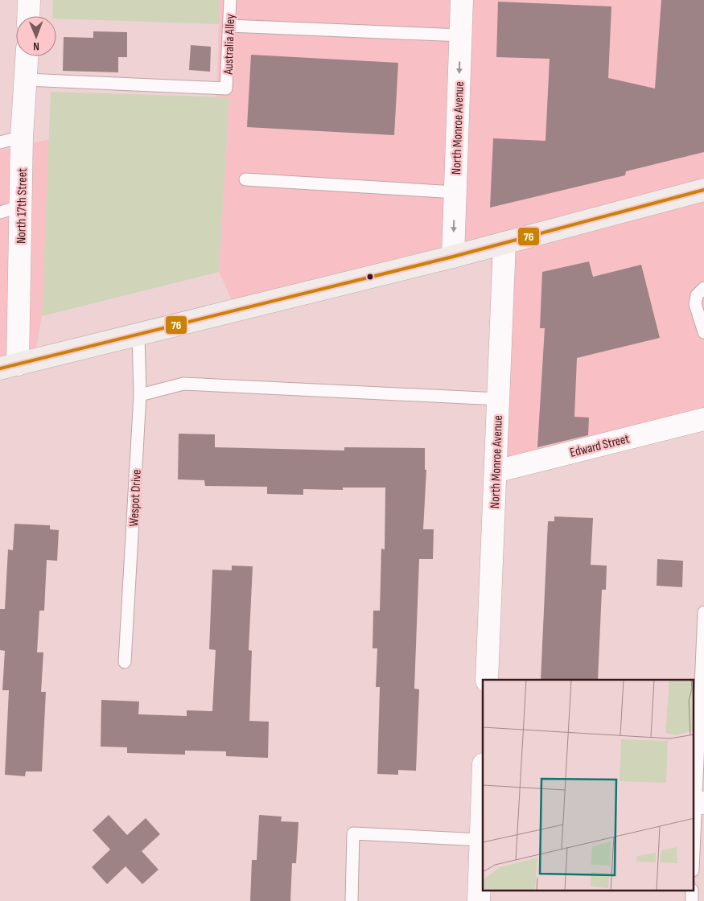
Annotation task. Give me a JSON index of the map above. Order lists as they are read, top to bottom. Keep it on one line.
{"streets":{"street":["North Monroe Avenue","North 17th Street","Edward Street"],"lane":["Australia Alley","Wespot Drive"]},"crossings":[["Australia Alley","North 17th Street"],["North Monroe Avenue","Edward Street"]],"lines":["transit line 76"],"north":"bottom"}
